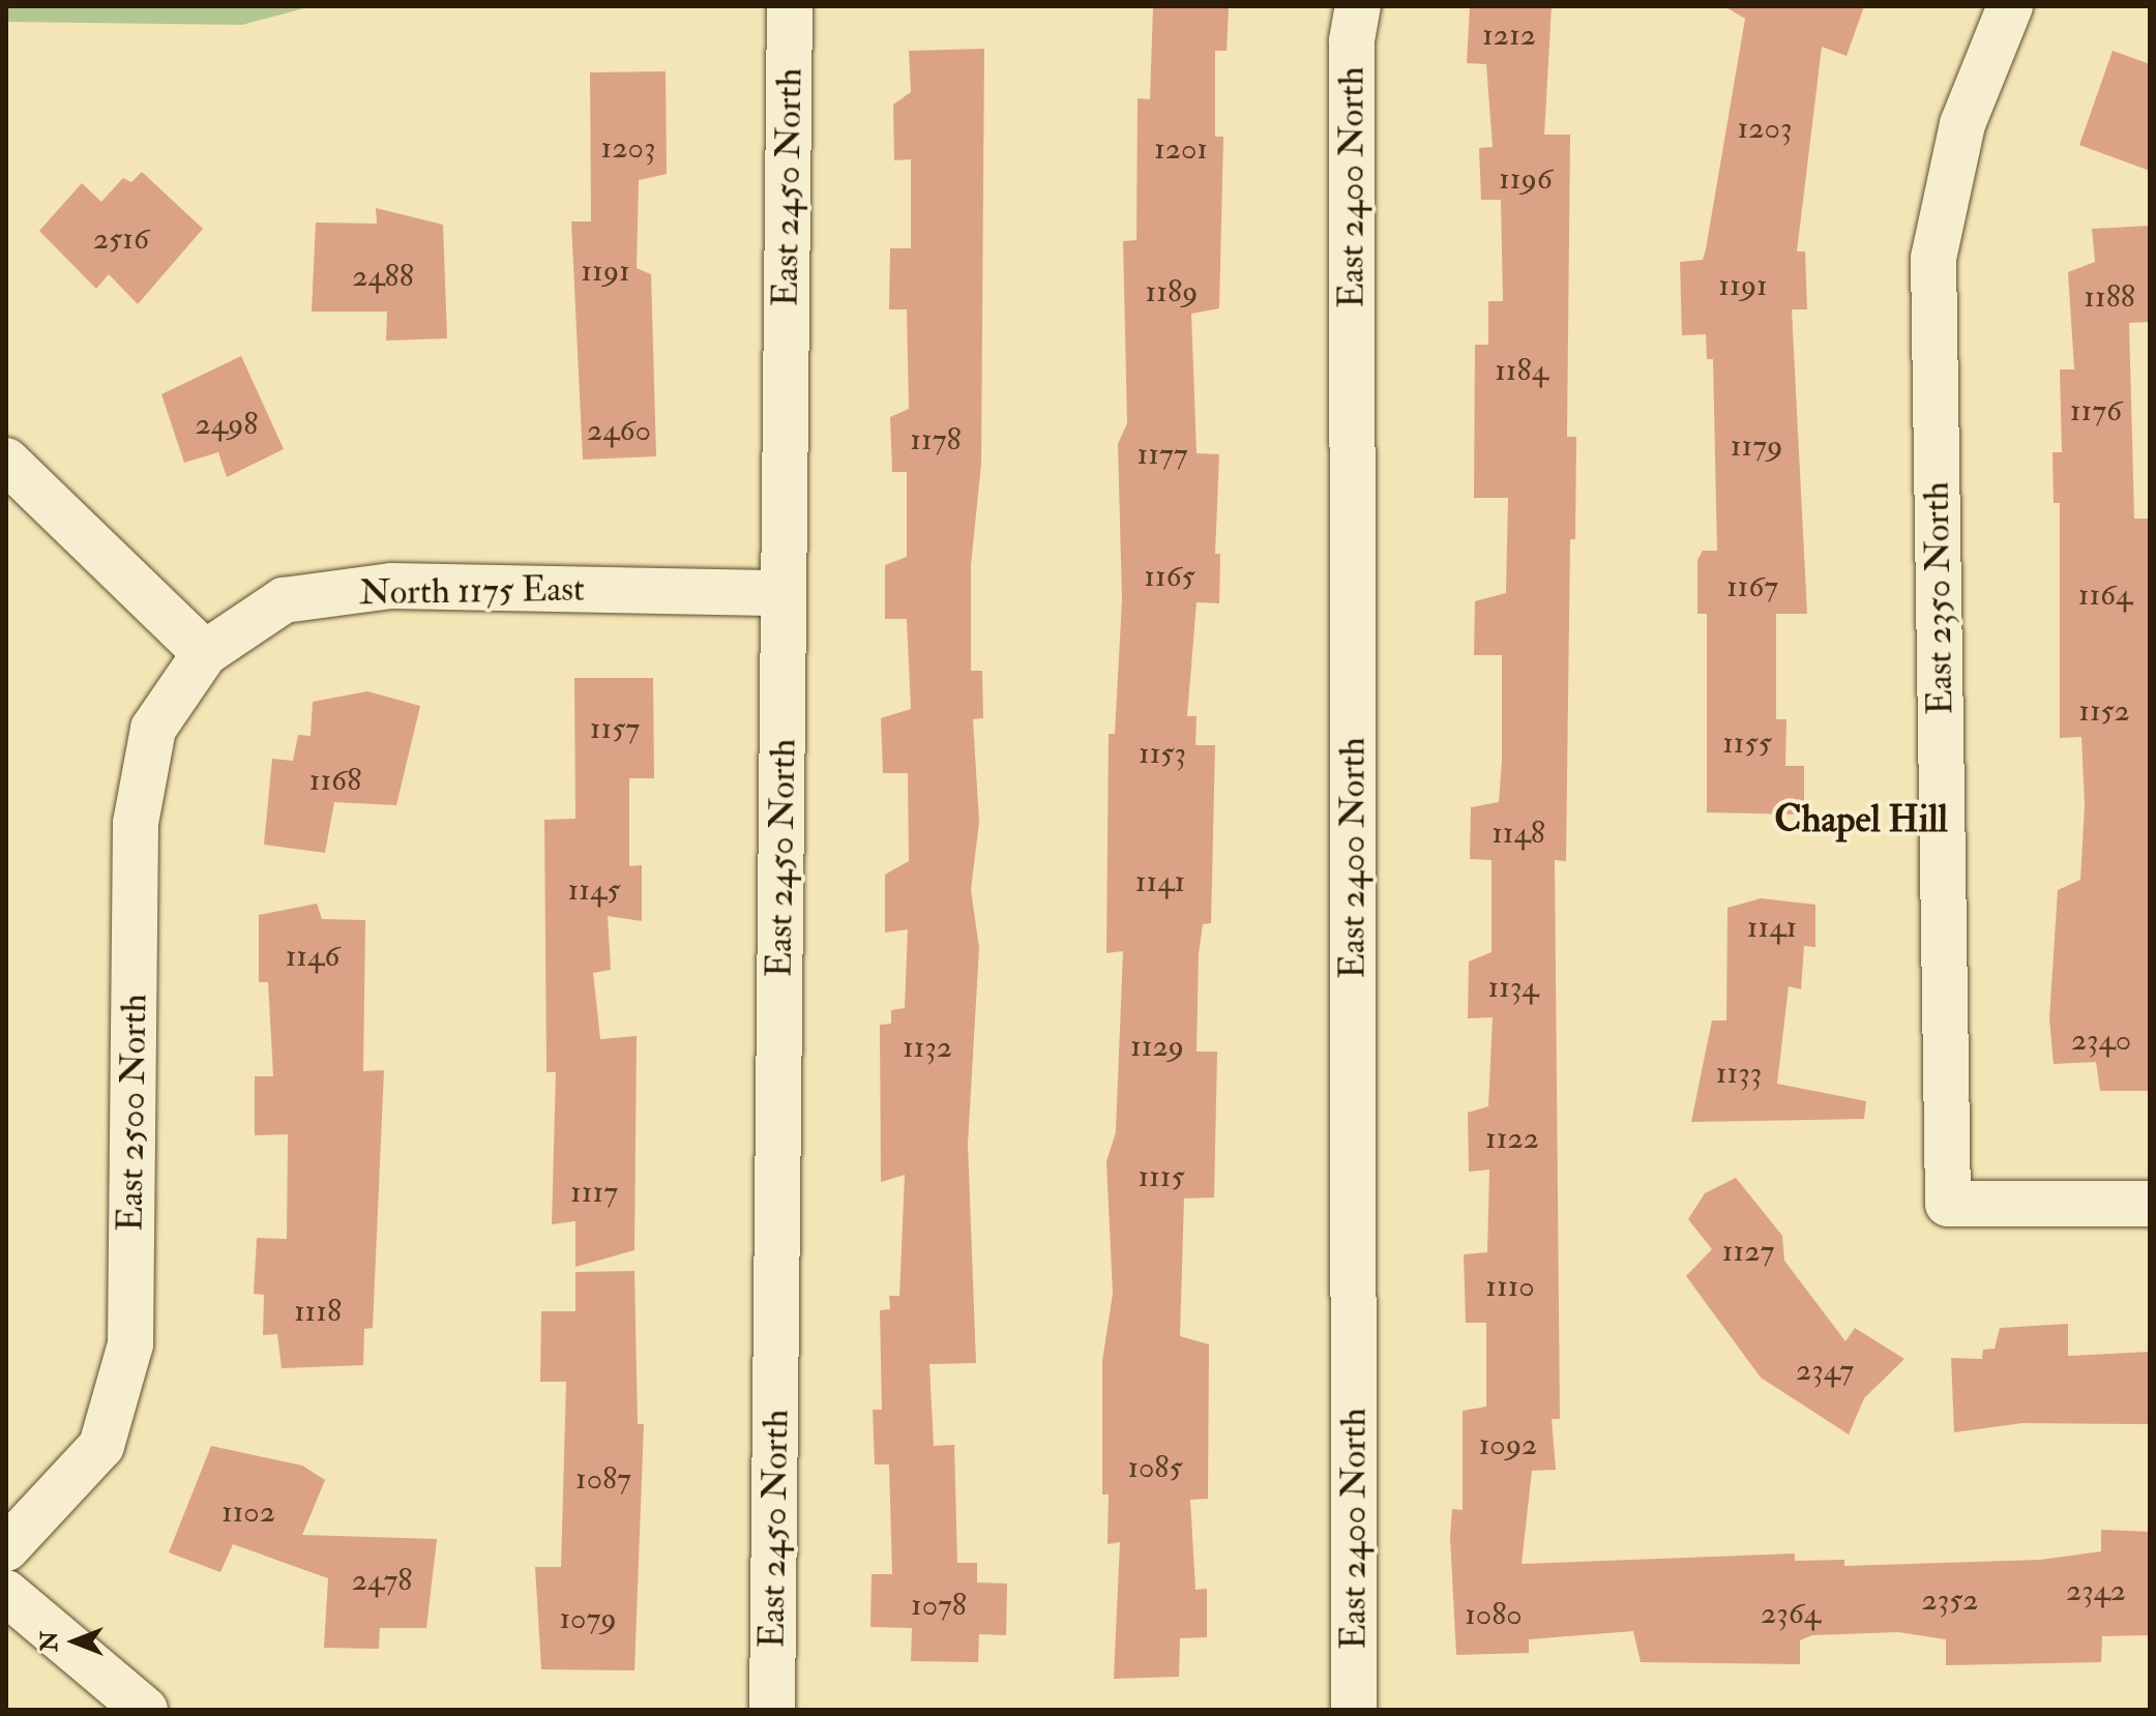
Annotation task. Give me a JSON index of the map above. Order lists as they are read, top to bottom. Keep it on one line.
{"streets":{"street":["East 2450 North","East 2400 North","North 1175 East","East 2350 North","East 2500 North"]},"crossings":[["East 2450 North","North 1175 East"],["North 1175 East","East 2500 North"]],"districts":["Chapel Hill"],"house_numbers":["1212","1203","1203","1201","1196","2516","1191","2488","1191","1189","1188","1184","1176","2498","2460","1178","1179","1177","1165","1167","1164","1152","1157","1155","1153","1168","1148","1141","1145","1141","1146","1134","2340","1129","1132","1133","1122","1115","1117","1127","1110","1118","2347","1092","1085","1087","1102","2478","2342","2352","1078","2364","1080","1079"],"north":"left"}
